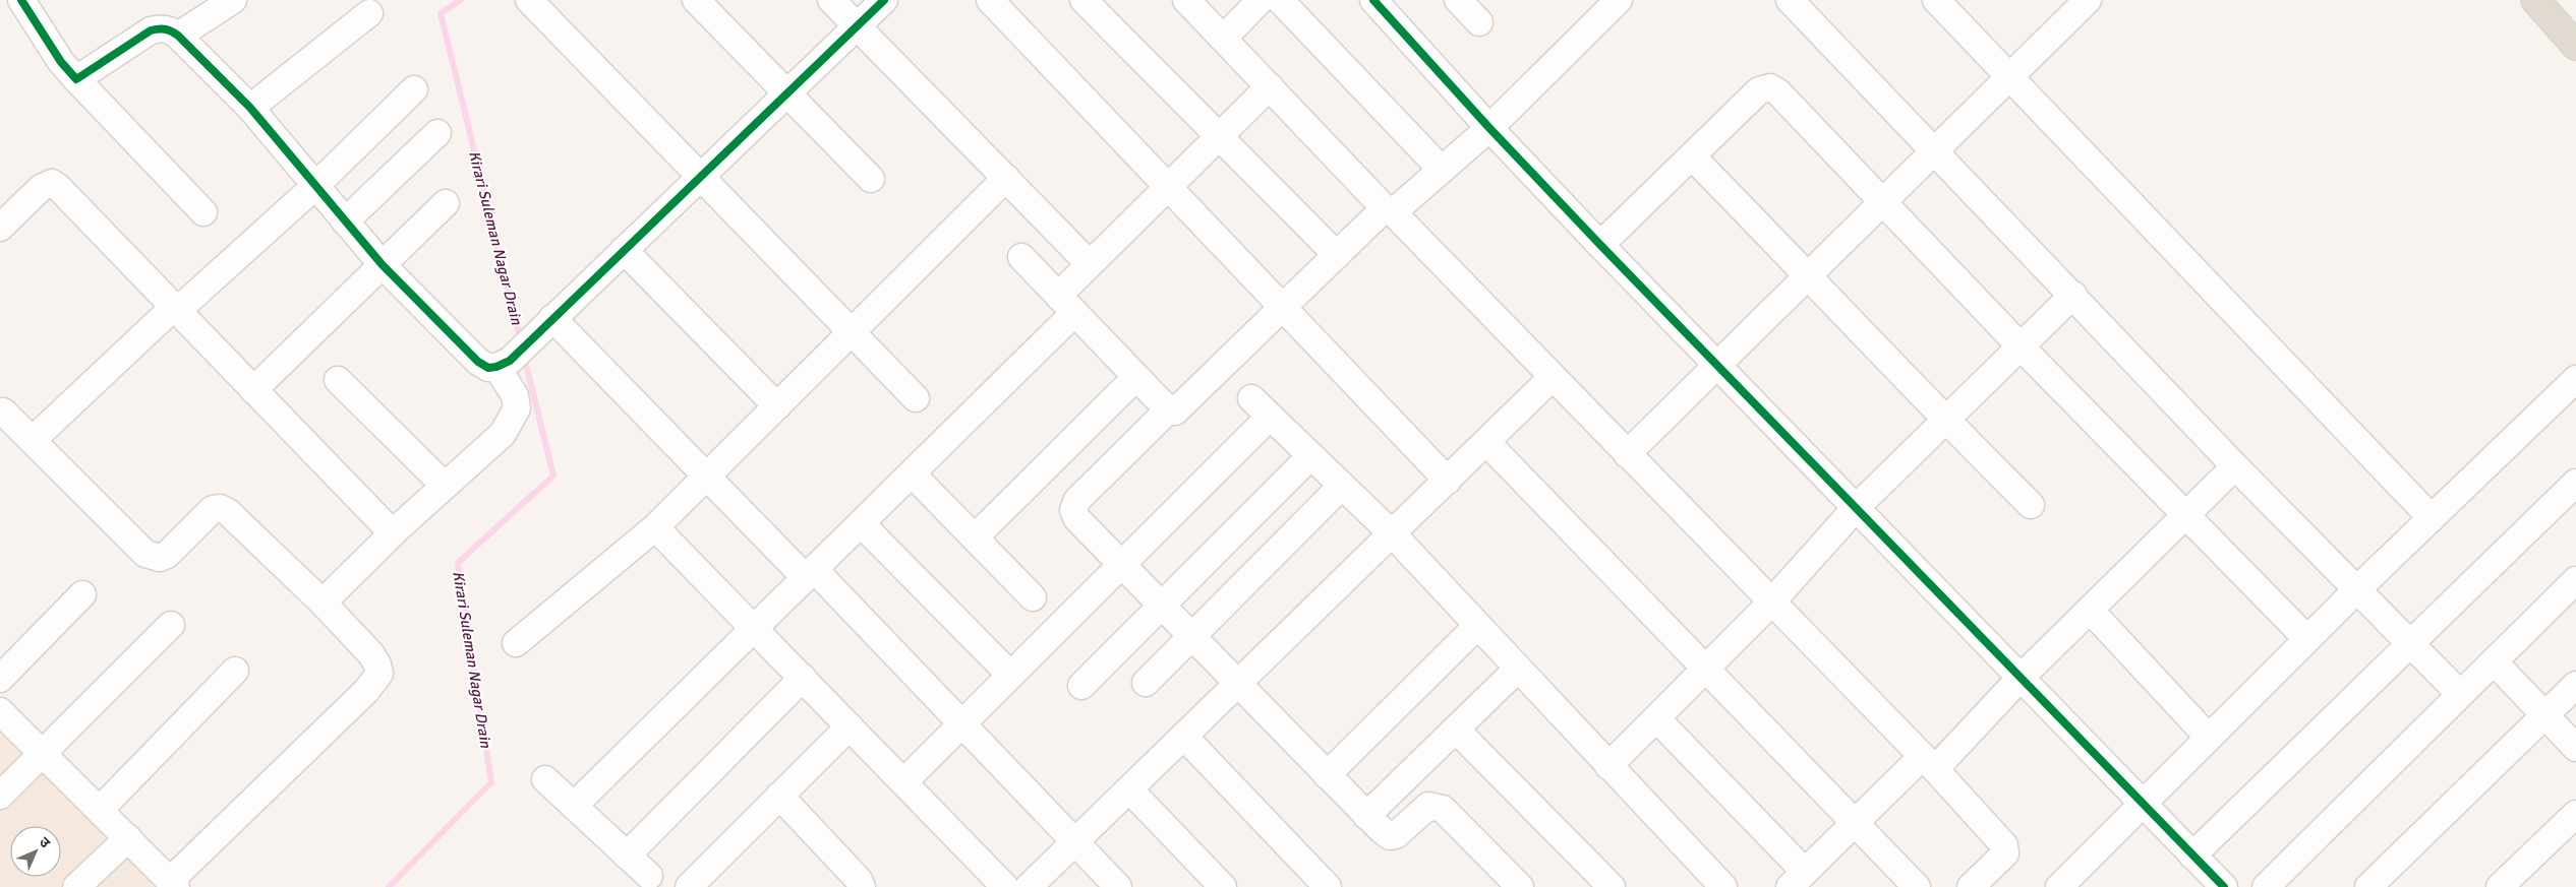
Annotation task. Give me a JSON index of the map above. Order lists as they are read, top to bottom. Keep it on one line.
{"water":["Kirari Suleman Nagar Drain"],"north":"top right"}
